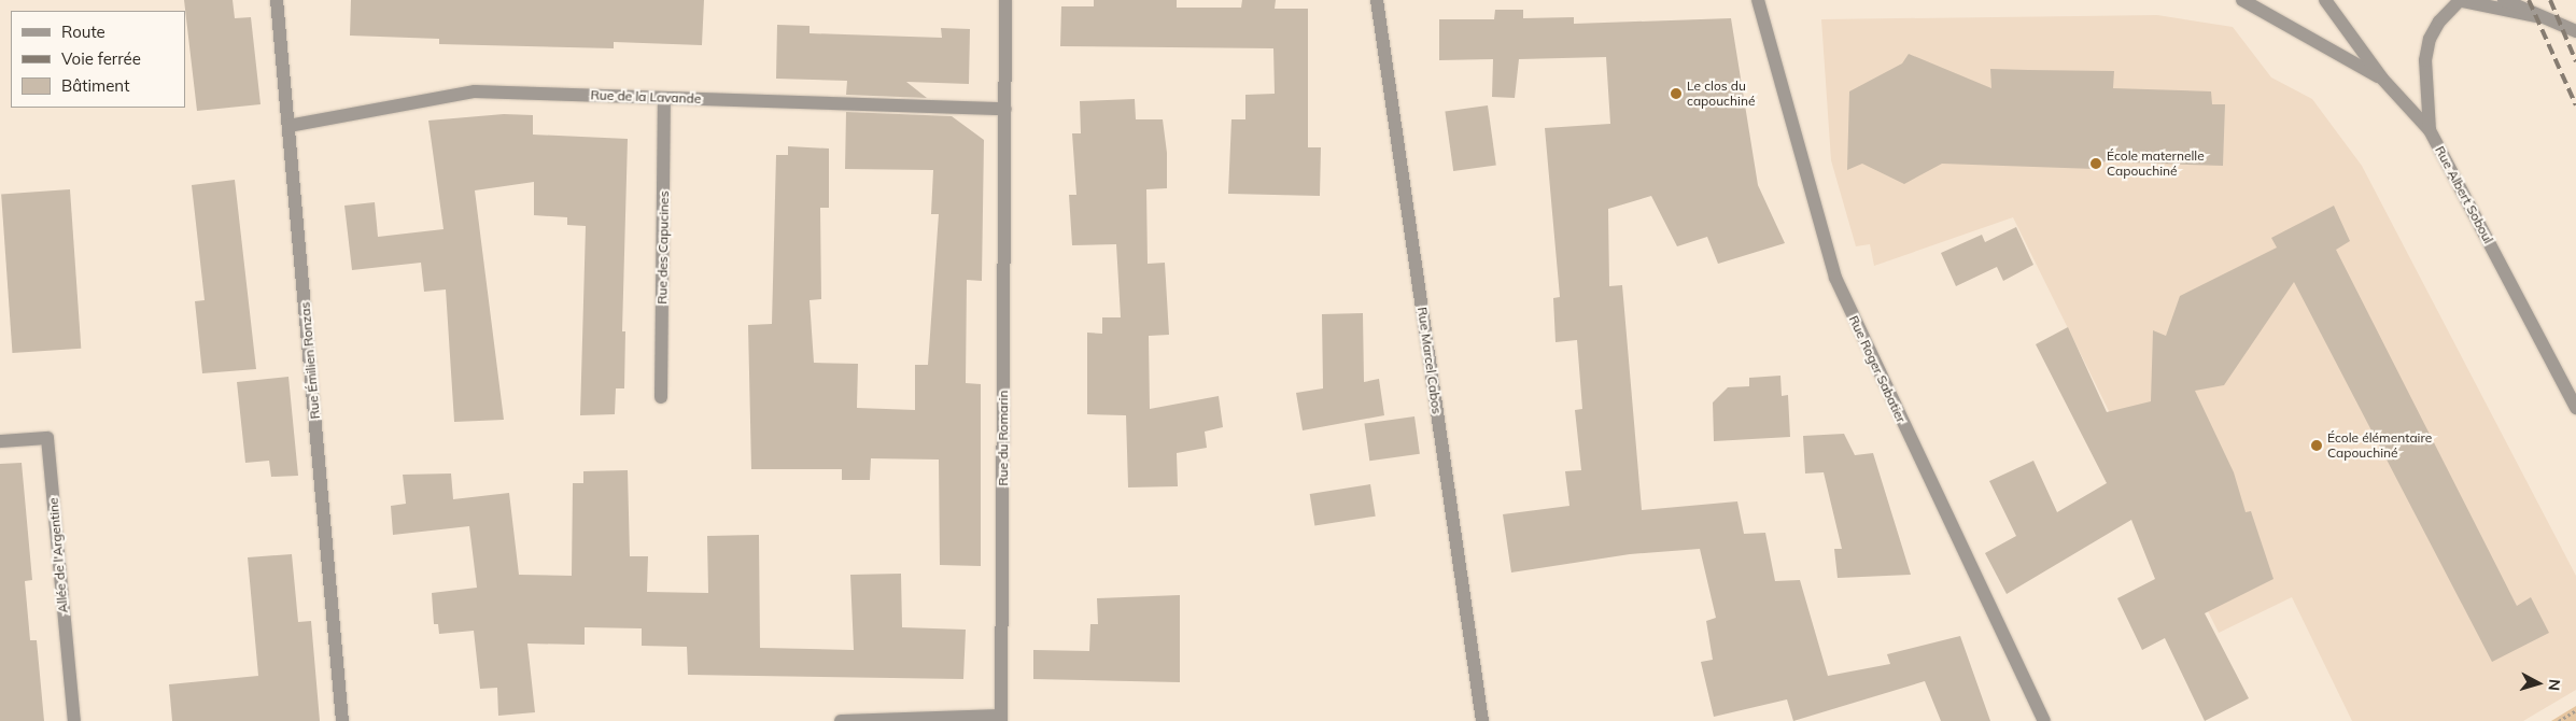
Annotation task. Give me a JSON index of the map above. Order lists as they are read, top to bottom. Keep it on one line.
{"streets":{"street":["Rue de la Lavande","Rue Albert Soboul","Rue des Capucines","Rue Émilien Ronzas","Rue Marcel Cabos","Rue Roger Sabatier","Rue du Romarin","Allée de l'Argentine"]},"crossings":[["Rue de la Lavande","Rue des Capucines"],["Rue de la Lavande","Rue Émilien Ronzas"],["Rue de la Lavande","Rue du Romarin"]],"places":["Le clos du capouchiné","École maternelle Capouchiné","École élémentaire Capouchiné"],"legend":["Route","Voie ferrée","Bâtiment"],"north":"right"}
